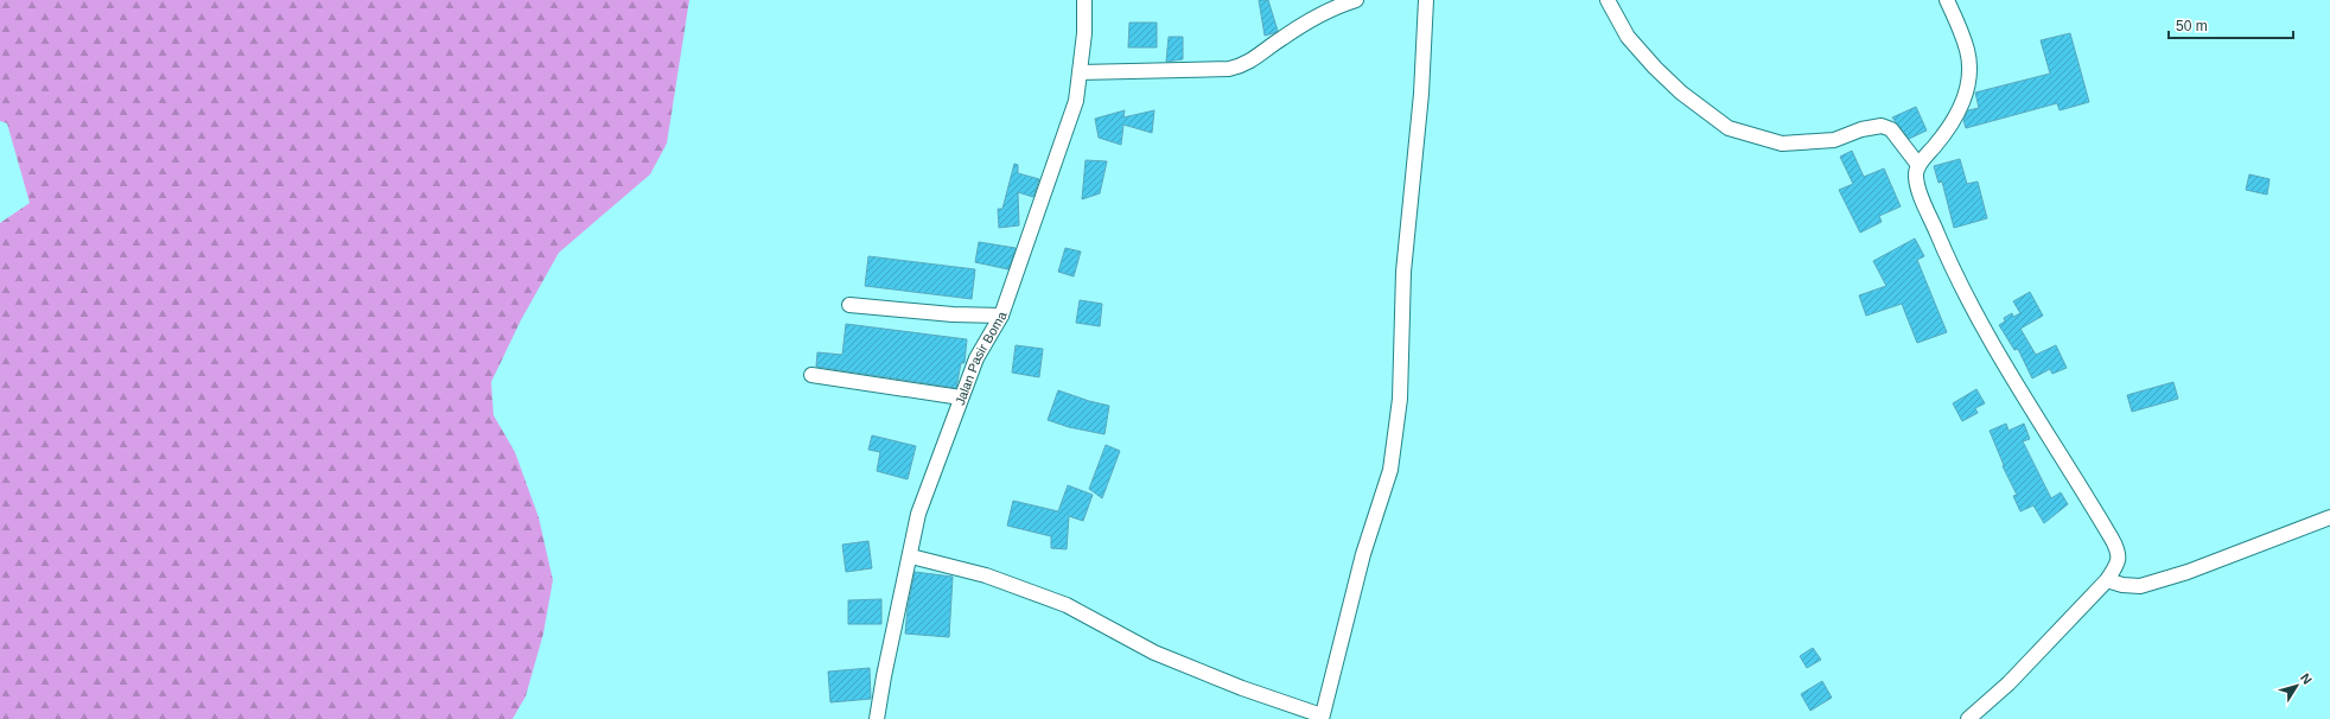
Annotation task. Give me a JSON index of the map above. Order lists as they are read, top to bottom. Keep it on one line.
{"streets":{"street":["Jalan Pasir Boma"]},"scale_bar":"50 m","north":"top right"}
